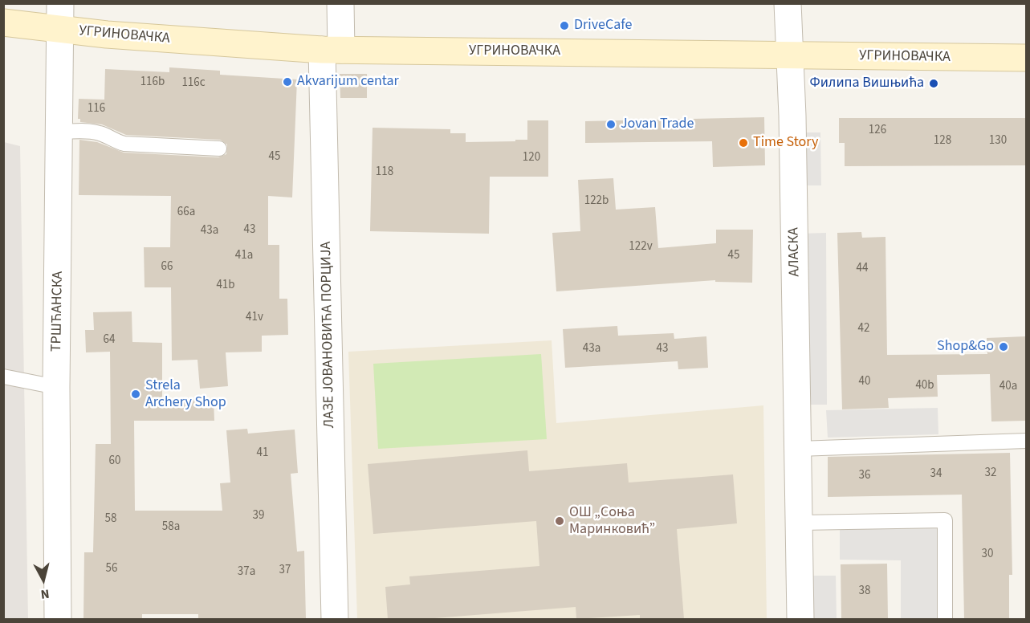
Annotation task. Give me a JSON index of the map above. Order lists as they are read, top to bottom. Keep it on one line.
{"streets":{"main road":["УГРИНОВАЧКА"],"street":["АЛАСКА","ТРШЋАНСКА","ЛАЗЕ ЈОВАНОВИЋА ПОРЦИЈА"]},"crossings":[["УГРИНОВАЧКА","АЛАСКА"],["УГРИНОВАЧКА","ТРШЋАНСКА"],["УГРИНОВАЧКА","ЛАЗЕ ЈОВАНОВИЋА ПОРЦИЈА"]],"places":["DriveCafe","Akvarijum centar","Филипа Вишњића","Jovan Trade","Time Story","Shop&Go","Strela Archery Shop","ОШ „Соња Маринковић”"],"house_numbers":["116b","116c","116","126","128","130","45","120","118","122b","66a","43","43a","122v","41a","45","66","44","41b","41v","42","64","43a","43","40","40b","40a","41","60","32","34","36","39","58","58a","30","56","37","37a","38"],"north":"bottom"}
